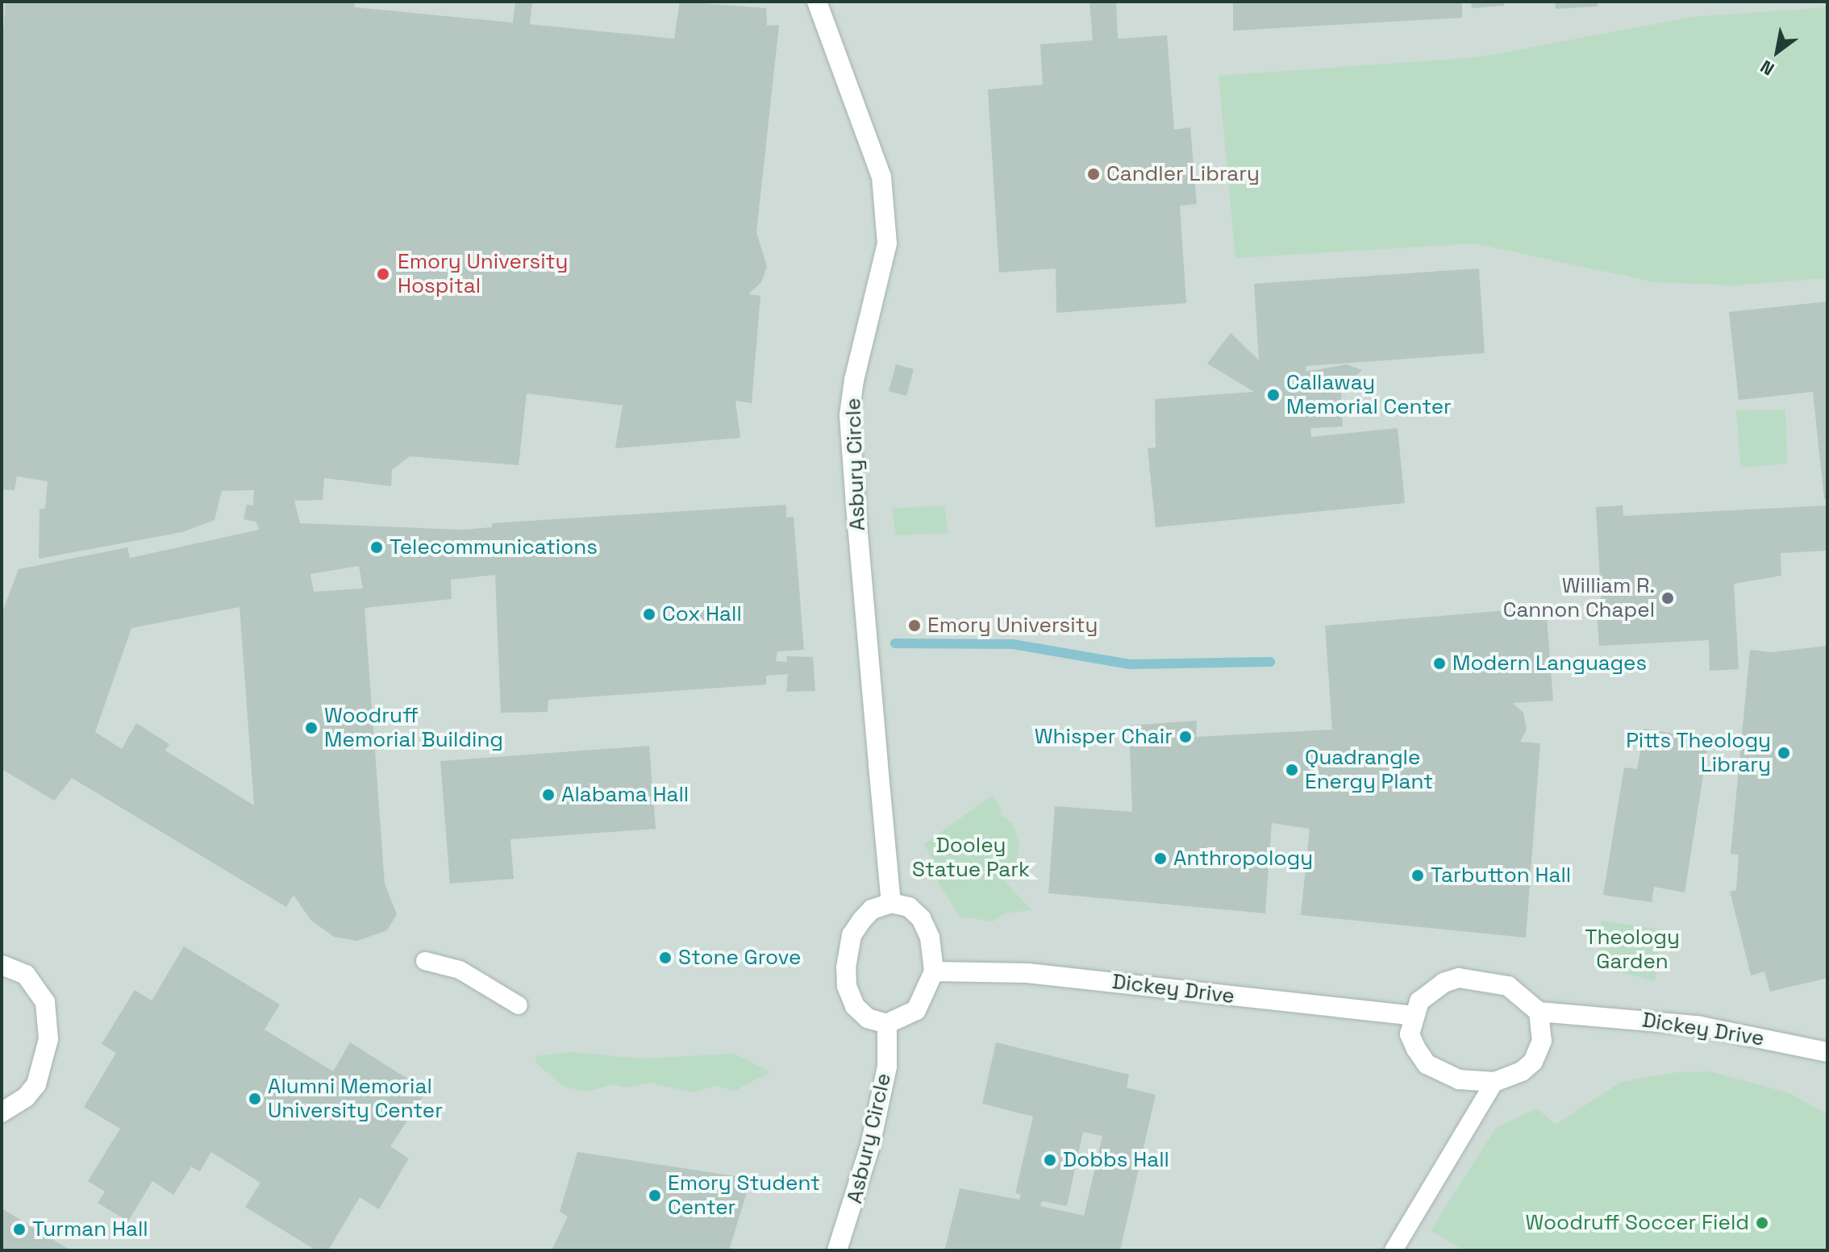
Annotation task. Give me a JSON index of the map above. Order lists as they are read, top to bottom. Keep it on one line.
{"streets":{"street":["Asbury Circle","Dickey Drive"]},"crossings":[["Asbury Circle","Dickey Drive"]],"parks":["Dooley Statue Park","Theology Garden"],"places":["Candler Library","Emory University Hospital","Callaway Memorial Center","Telecommunications","William R. Cannon Chapel","Cox Hall","Emory University","Modern Languages","Woodruff Memorial Building","Whisper Chair","Pitts Theology Library","Quadrangle Energy Plant","Alabama Hall","Anthropology","Tarbutton Hall","Stone Grove","Alumni Memorial University Center","Dobbs Hall","Emory Student Center","Woodruff Soccer Field","Turman Hall"],"north":"bottom left"}
